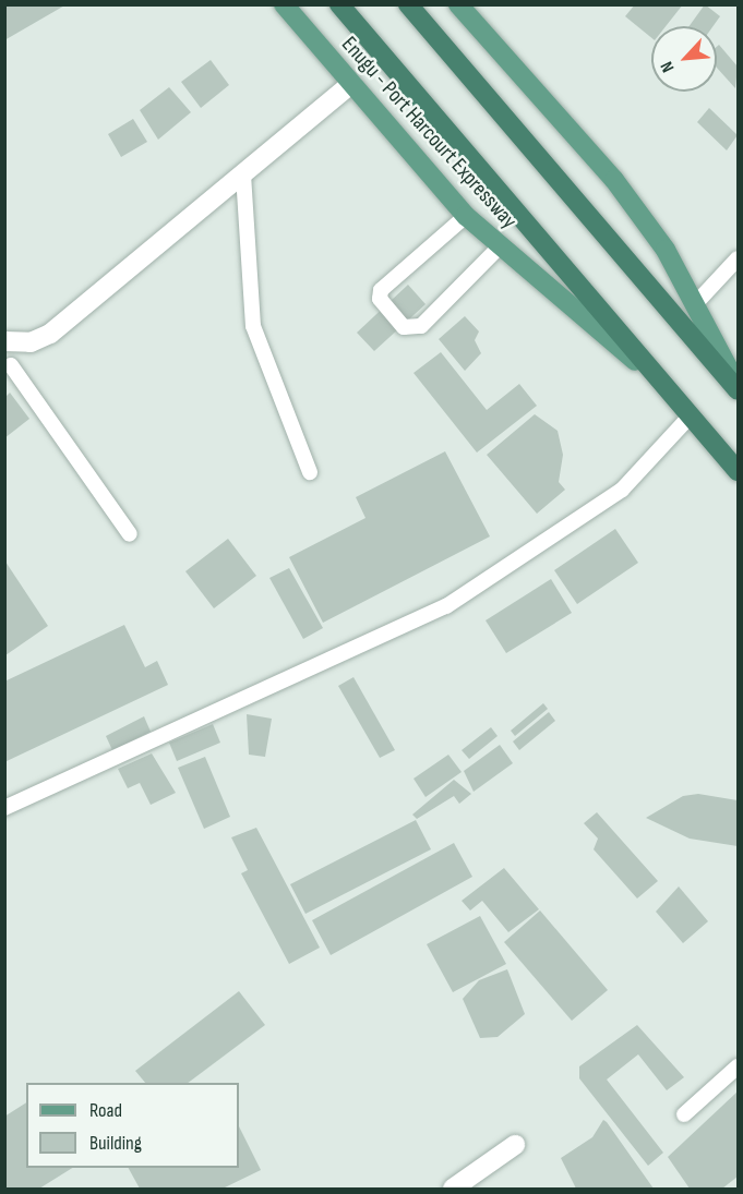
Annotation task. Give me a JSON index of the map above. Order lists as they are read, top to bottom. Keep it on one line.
{"streets":{"highway":["Enugu - Port Harcourt Expressway"]},"legend":["Road","Building"],"north":"bottom left"}
